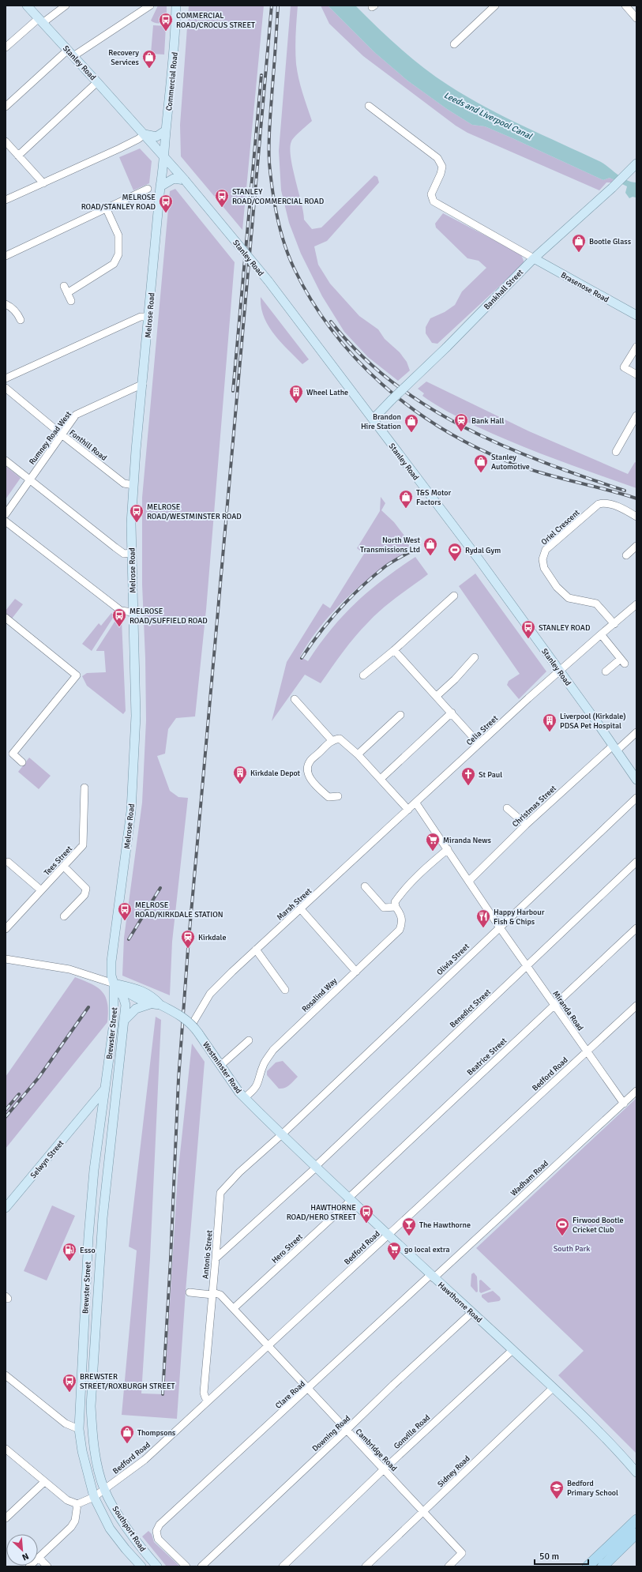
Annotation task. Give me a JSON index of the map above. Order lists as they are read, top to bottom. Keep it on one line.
{"streets":{"main road":["Stanley Road","Commercial Road","Brasenose Road","Bankhall Street","Melrose Road","Brewster Street","Westminster Road","Selwyn Street","Hawthorne Road","Southport Road"],"street":["Rumney Road West","Fonthill Road","Oriel Crescent","Celia Street","Christmas Street","Tees Street","Marsh Street","Olivia Street","Rosalind Way","Benedict Street","Miranda Road","Beatrice Street","Bedford Road","Wadham Road","Hero Street","Antonio Street","Clare Road","Gonville Road","Downing Road","Cambridge Road","Sidney Road"]},"crossings":[["Stanley Road","Commercial Road"],["Stanley Road","Bankhall Street"],["Stanley Road","Melrose Road"],["Stanley Road","Celia Street"],["Stanley Road","Christmas Street"],["Commercial Road","Melrose Road"],["Brasenose Road","Bankhall Street"],["Melrose Road","Rumney Road West"],["Melrose Road","Fonthill Road"],["Melrose Road","Brewster Street"],["Melrose Road","Westminster Road"],["Rumney Road West","Fonthill Road"],["Oriel Crescent","Celia Street"],["Celia Street","Marsh Street"],["Celia Street","Miranda Road"],["Christmas Street","Miranda Road"],["Marsh Street","Miranda Road"],["Marsh Street","Westminster Road"],["Olivia Street","Miranda Road"],["Olivia Street","Westminster Road"],["Olivia Street","Antonio Street"],["Olivia Street","Hawthorne Road"],["Rosalind Way","Westminster Road"],["Benedict Street","Miranda Road"],["Benedict Street","Antonio Street"],["Benedict Street","Hawthorne Road"],["Miranda Road","Beatrice Street"],["Miranda Road","Bedford Road"],["Miranda Road","Wadham Road"],["Brewster Street","Westminster Road"],["Brewster Street","Bedford Road"],["Brewster Street","Selwyn Street"],["Brewster Street","Southport Road"],["Beatrice Street","Hero Street"],["Beatrice Street","Hawthorne Road"],["Westminster Road","Antonio Street"],["Westminster Road","Hawthorne Road"],["Bedford Road","Antonio Street"],["Bedford Road","Hawthorne Road"],["Bedford Road","Cambridge Road"],["Bedford Road","Southport Road"],["Wadham Road","Hawthorne Road"],["Wadham Road","Clare Road"],["Hero Street","Hawthorne Road"],["Hero Street","Cambridge Road"],["Antonio Street","Hawthorne Road"],["Antonio Street","Cambridge Road"],["Hawthorne Road","Clare Road"],["Hawthorne Road","Gonville Road"],["Hawthorne Road","Downing Road"],["Hawthorne Road","Sidney Road"],["Clare Road","Cambridge Road"],["Gonville Road","Cambridge Road"],["Downing Road","Cambridge Road"],["Cambridge Road","Sidney Road"]],"water":["Leeds and Liverpool Canal"],"parks":["South Park"],"places":{"bus stop":["COMMERCIAL ROAD/CROCUS STREET","STANLEY ROAD/COMMERCIAL ROAD","MELROSE ROAD/STANLEY ROAD","MELROSE ROAD/WESTMINSTER ROAD","MELROSE ROAD/SUFFIELD ROAD","STANLEY ROAD","MELROSE ROAD/KIRKDALE STATION","HAWTHORNE ROAD/HERO STREET","BREWSTER STREET/ROXBURGH STREET"],"shop":["Recovery Services","Bootle Glass","Brandon Hire Station","Stanley Automotive","T&S Motor Factors","North West Transmissions Ltd","Thompsons"],"building":["Wheel Lathe","Liverpool (Kirkdale) PDSA Pet Hospital","Kirkdale Depot"],"station":["Bank Hall","Kirkdale"],"sports":["Rydal Gym","Firwood Bootle Cricket Club"],"church":["St Paul"],"supermarket":["Miranda News","go local extra"],"restaurant":["Happy Harbour Fish & Chips"],"bar":["The Hawthorne"],"fuel station":["Esso"],"school or university":["Bedford Primary School"]},"scale_bar":"50 m","north":"bottom right"}
